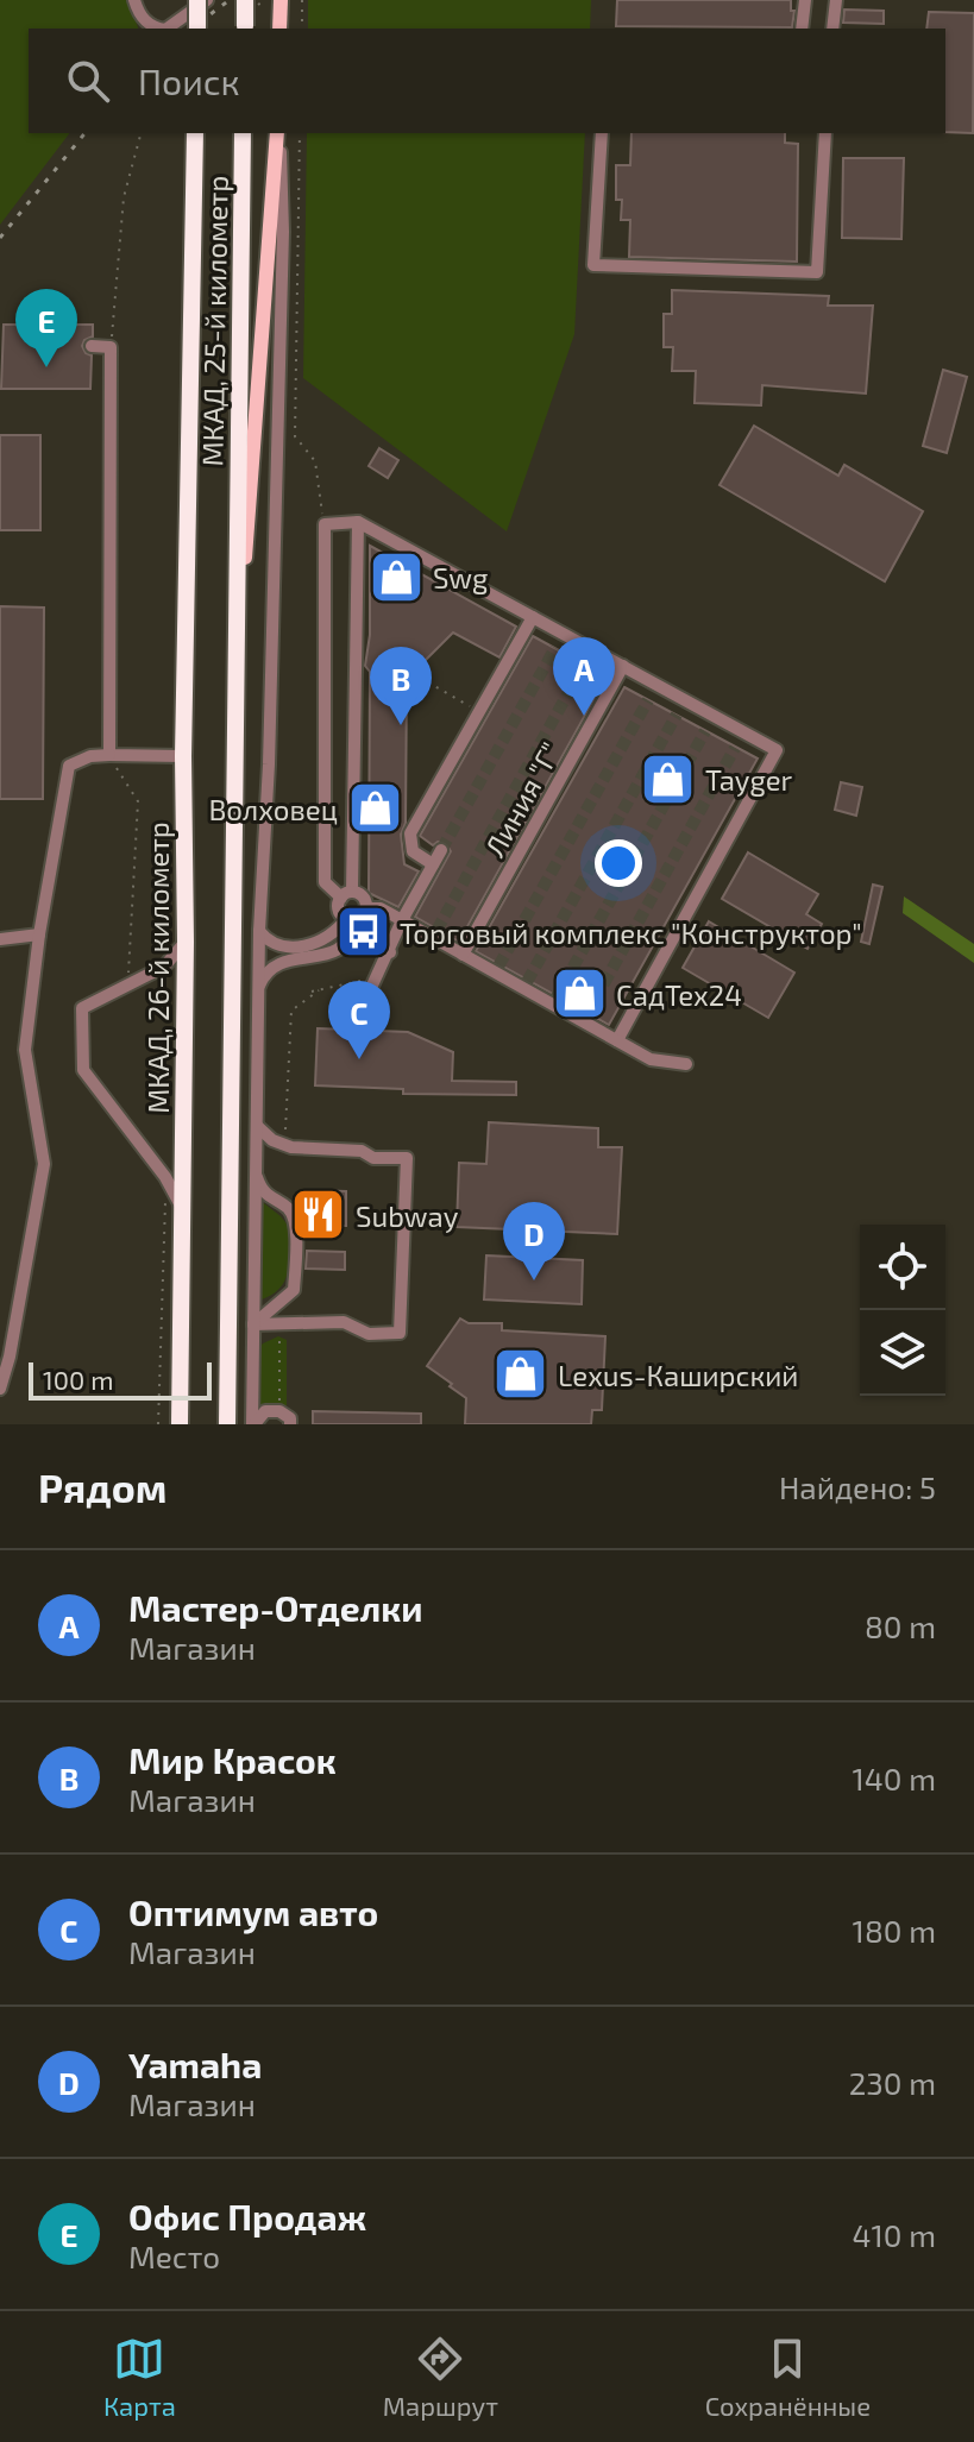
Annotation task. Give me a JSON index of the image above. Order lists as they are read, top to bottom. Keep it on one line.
{"streets":{"highway":["МКАД, 25-й километр","МКАД, 26-й километр"],"street":["Линия \"Г\""]},"crossings":[["МКАД, 25-й километр","МКАД, 26-й километр"]],"places":{"shop":["Swg","Tayger","Волховец","СадТех24","Lexus-Каширский"],"bus stop":["Торговый комплекс \"Конструктор\""],"restaurant":["Subway"]},"scale_bar":"100 m","page":{"search":"Поиск","pins":["E","A","B","C","D"],"scale":"100 m","heading":["Рядом","Найдено: 5"],"list":[{"mark":"A","name":"Мастер-Отделки","note":"Магазин","value":"80 m"},{"mark":"B","name":"Мир Красок","note":"Магазин","value":"140 m"},{"mark":"C","name":"Оптимум авто","note":"Магазин","value":"180 m"},{"mark":"D","name":"Yamaha","note":"Магазин","value":"230 m"},{"mark":"E","name":"Офис Продаж","note":"Место","value":"410 m"}],"nav":["Карта","Маршрут","Сохранённые"]}}
